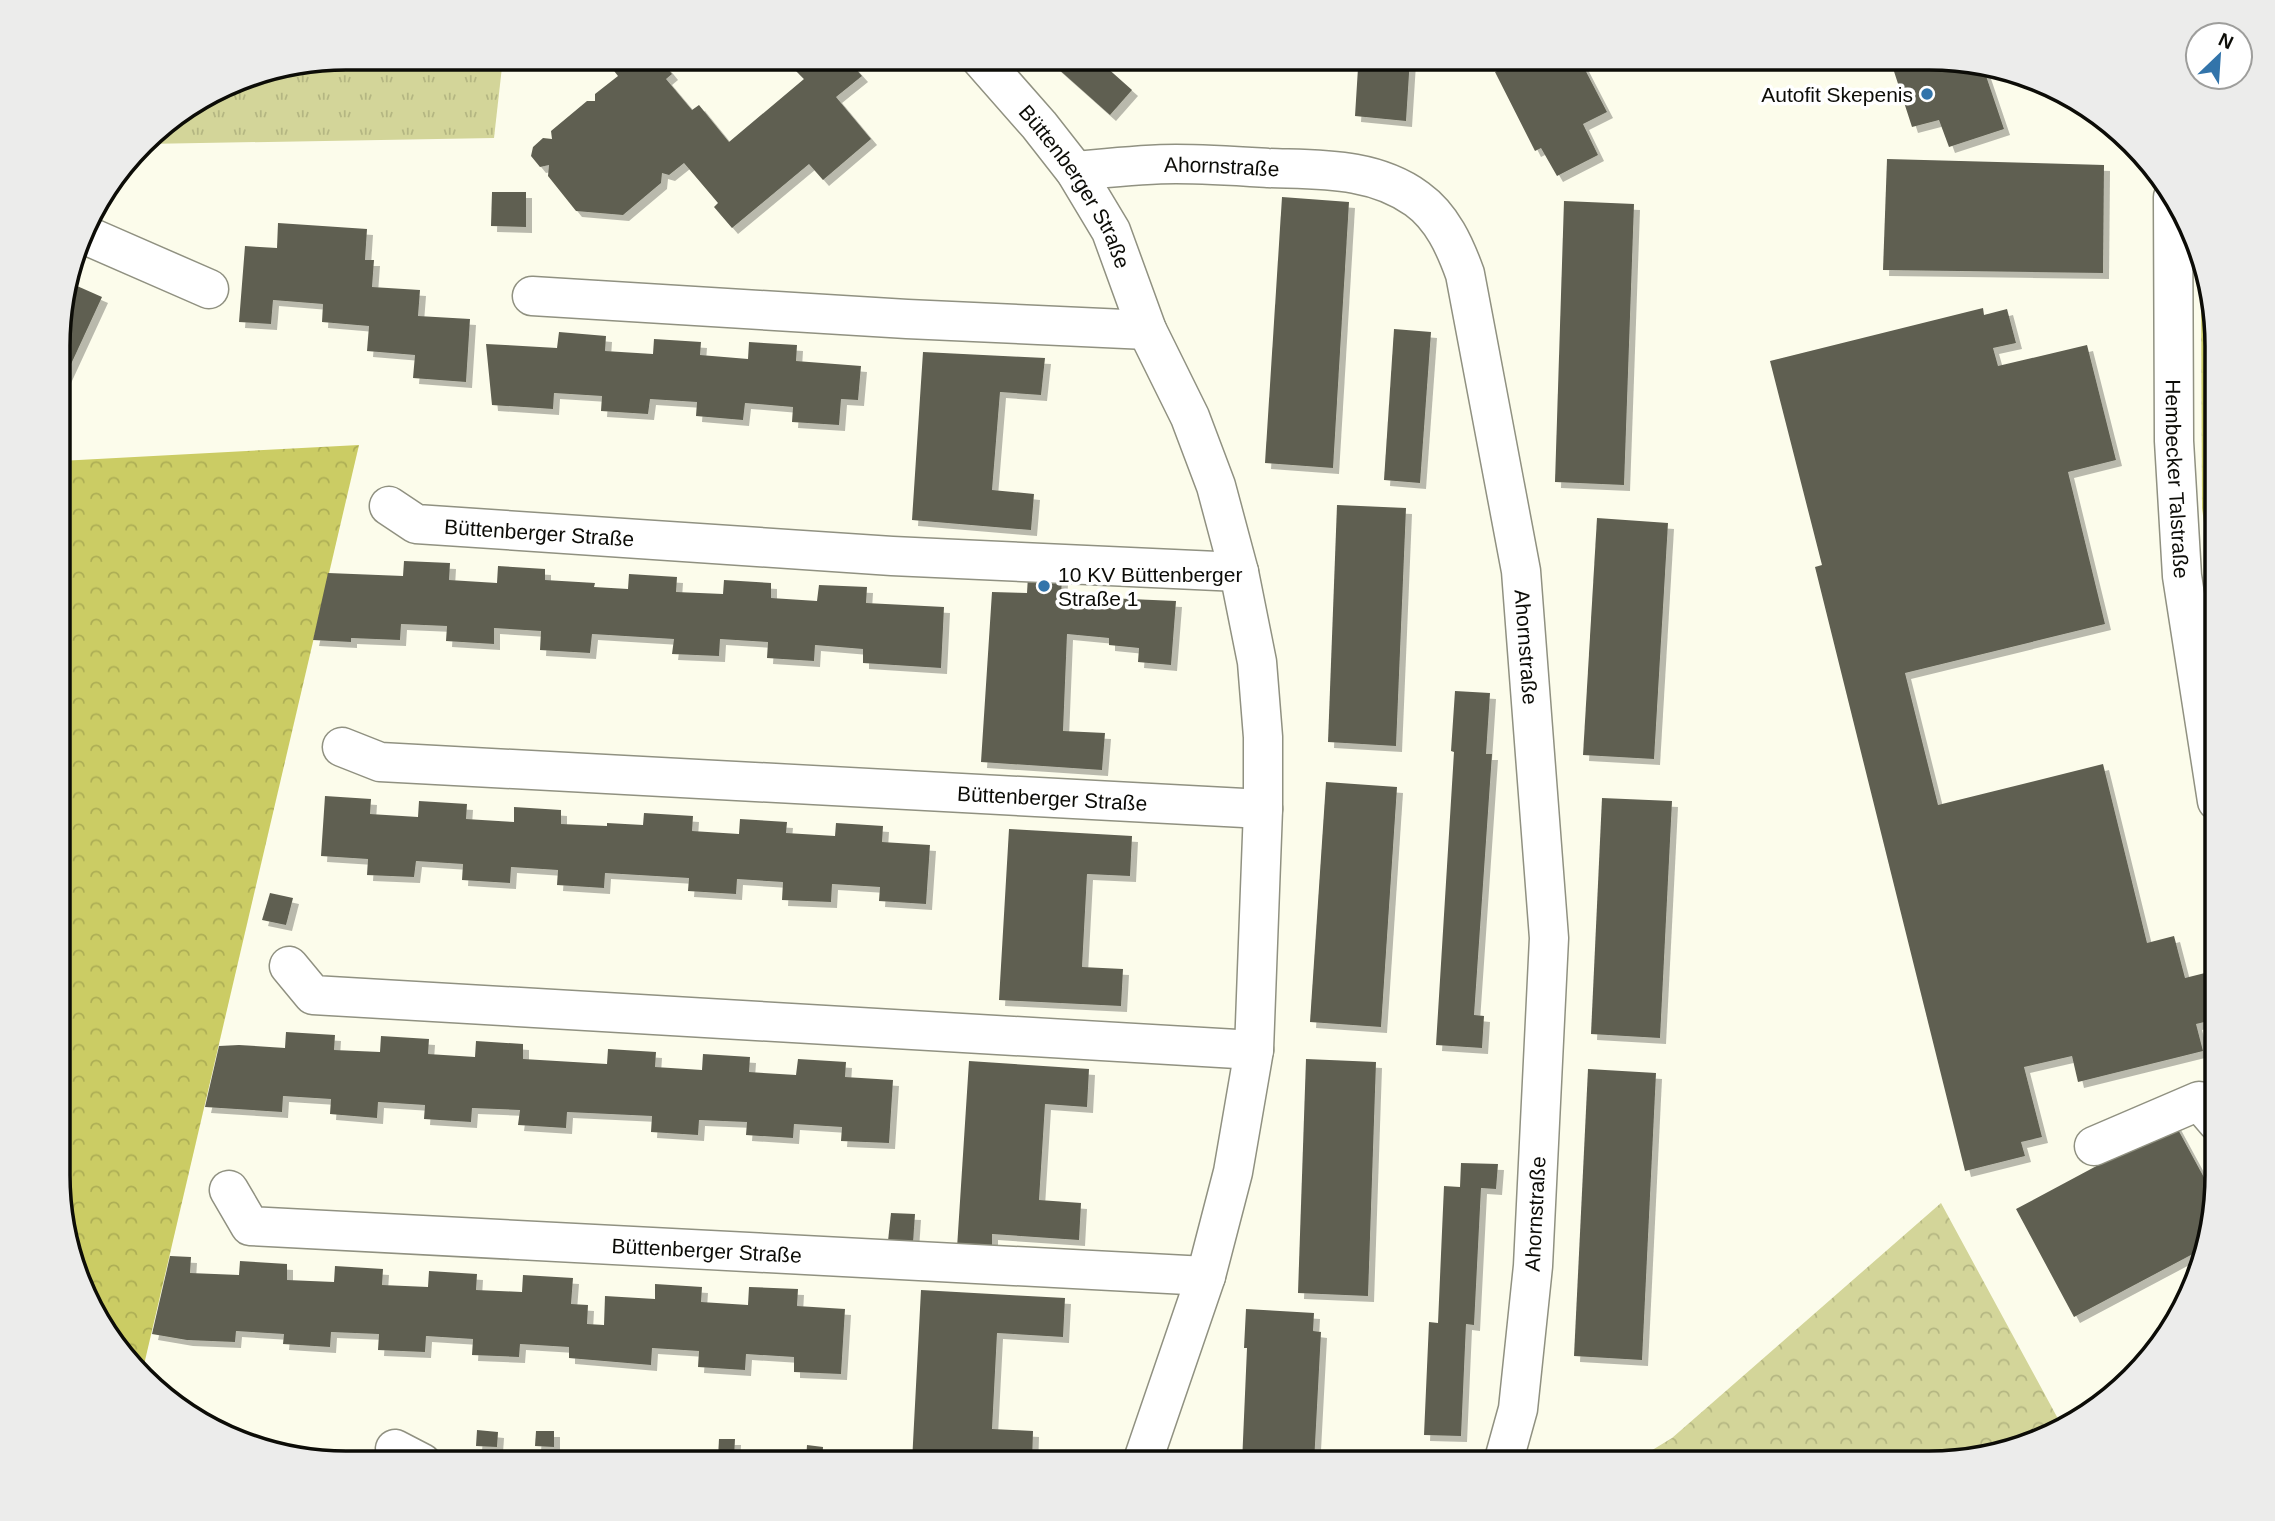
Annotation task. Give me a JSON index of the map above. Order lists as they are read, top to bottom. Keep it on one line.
{"streets":{"street":["Ahornstraße","Büttenberger Straße","Hembecker Talstraße"]},"crossings":[["Ahornstraße","Büttenberger Straße"]],"places":["Autofit Skepenis","10 KV Büttenberger Straße 1"],"north":"top right"}
